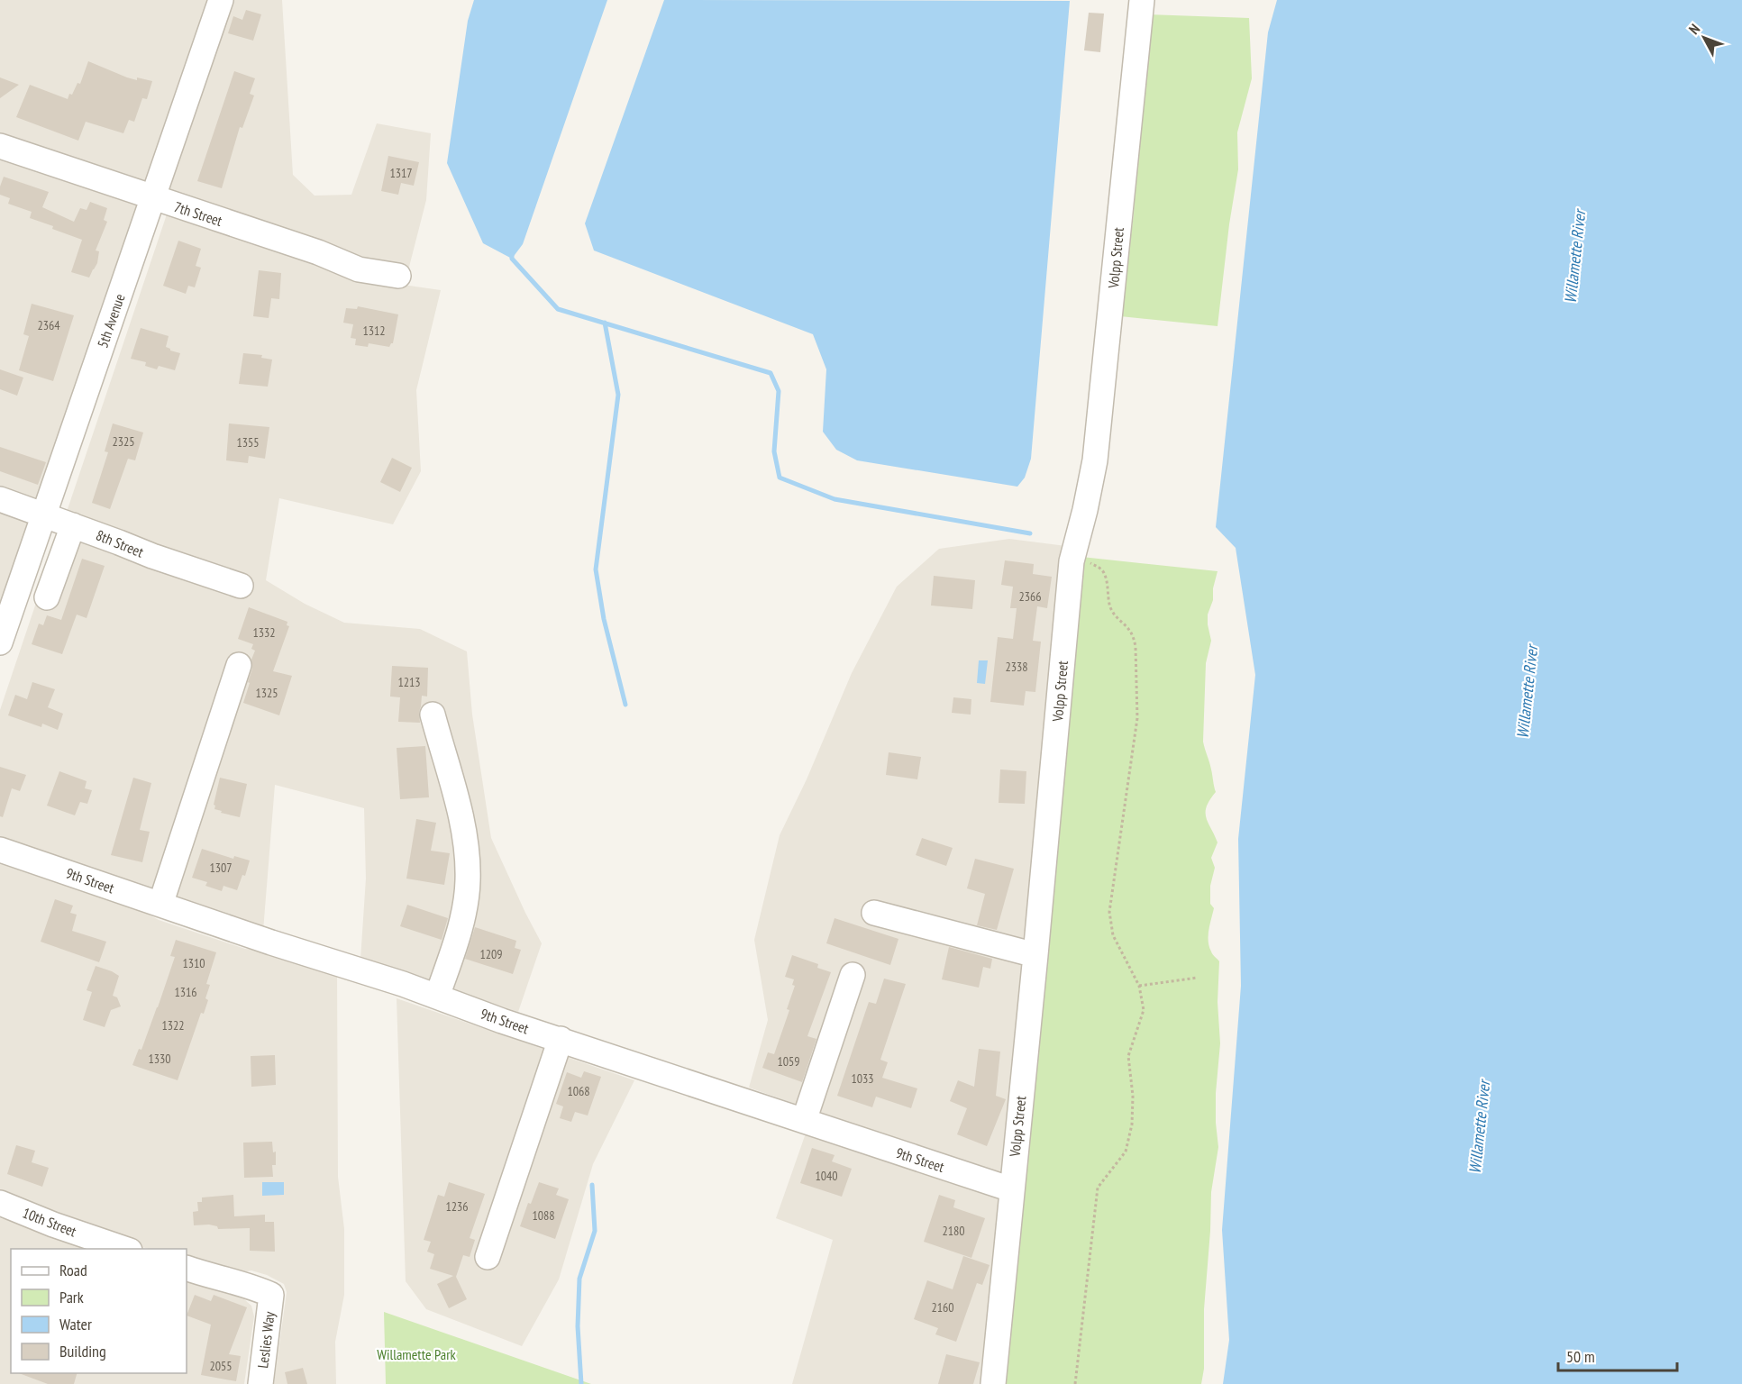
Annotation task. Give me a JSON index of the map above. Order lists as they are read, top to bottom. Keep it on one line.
{"streets":{"street":["7th Street","Volpp Street","5th Avenue","8th Street","9th Street","10th Street","Leslies Way"]},"crossings":[["7th Street","5th Avenue"],["Volpp Street","9th Street"],["5th Avenue","8th Street"]],"water":["Willamette River"],"parks":["Willamette Park"],"house_numbers":["1317","2364","1312","2325","1355","2366","1332","2338","1213","1325","1307","1209","1310","1316","1322","1330","1059","1033","1068","1040","1236","1088","2180","2160","2055"],"legend":["Road","Park","Water","Building"],"scale_bar":"50 m","north":"top left"}
